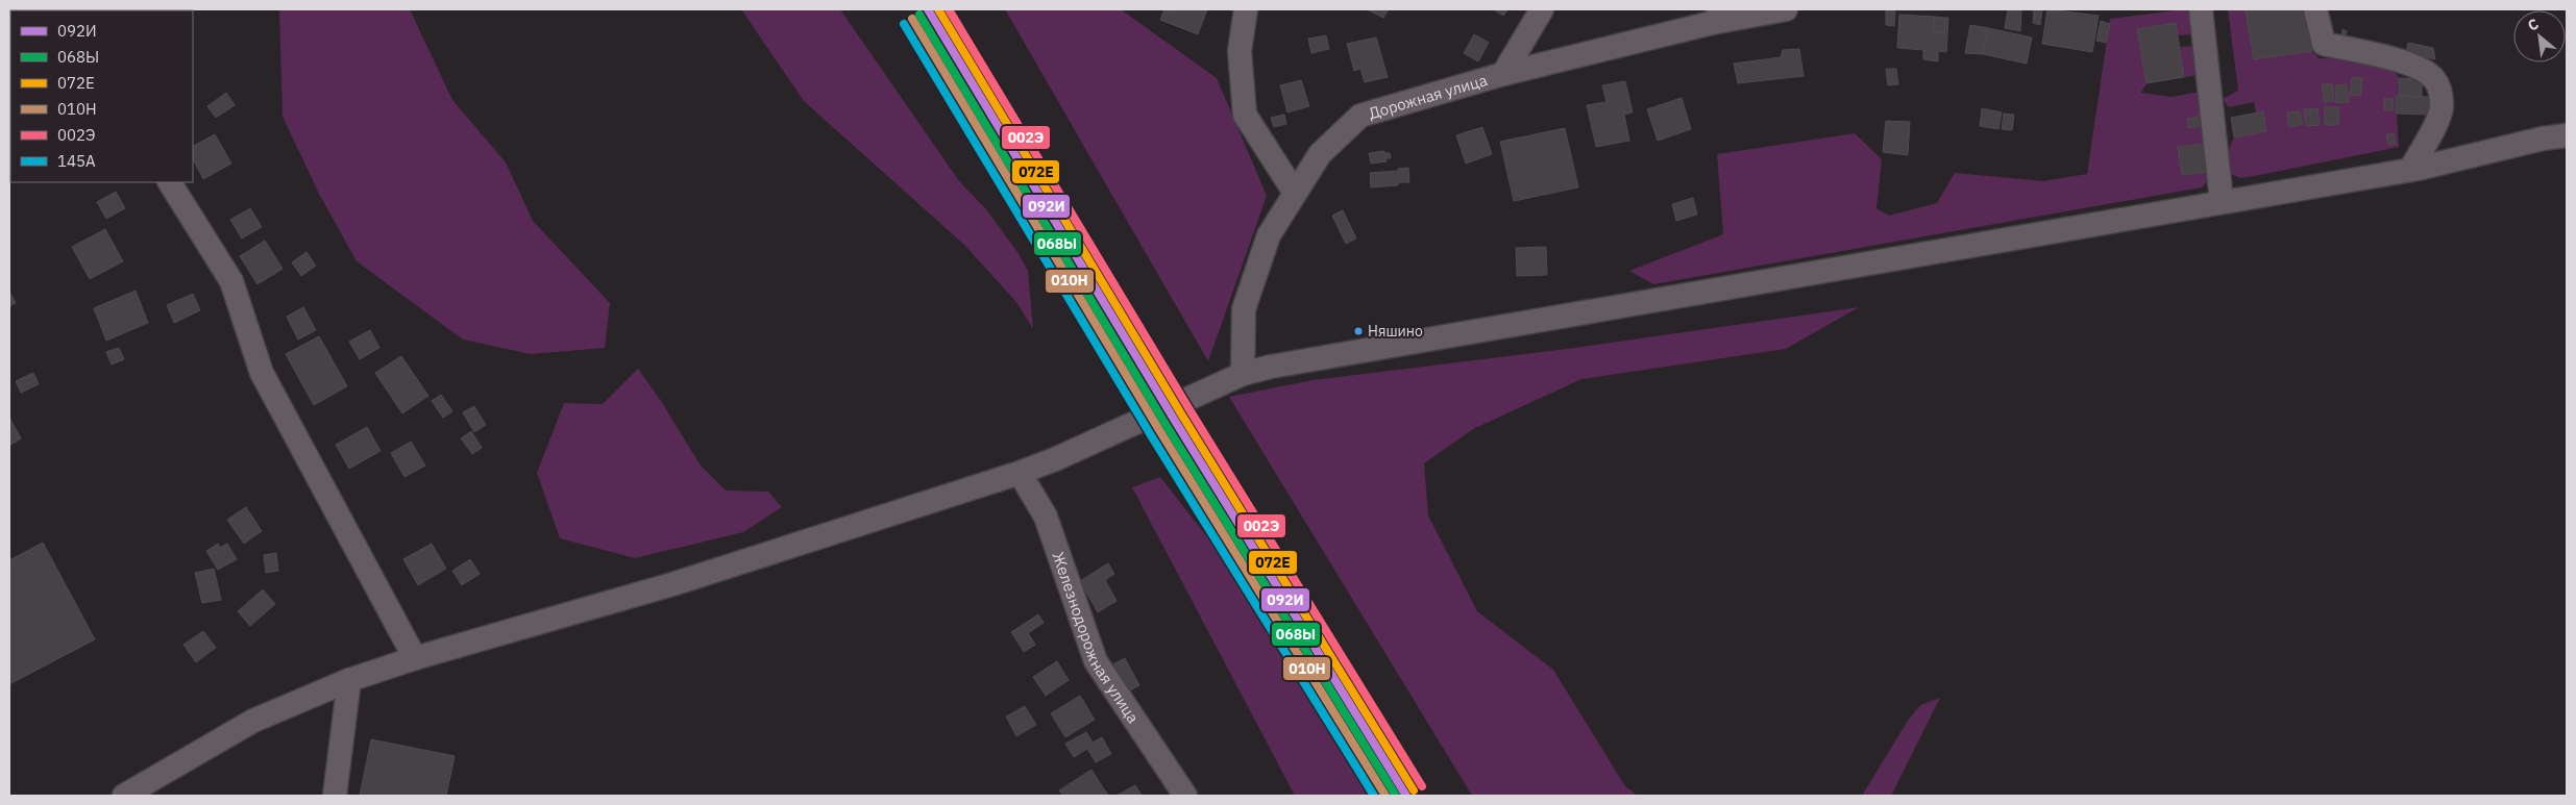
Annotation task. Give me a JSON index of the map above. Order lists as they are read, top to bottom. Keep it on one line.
{"streets":{"street":["Дорожная улица","Железнодорожная улица"]},"places":["Няшино"],"lines":["transit line 092И","transit line 072Е","transit line 002Э","transit line 068Ы","transit line 010Н","transit line 145А"],"legend":["092И","068Ы","072Е","010Н","002Э","145А"],"north":"top left"}
